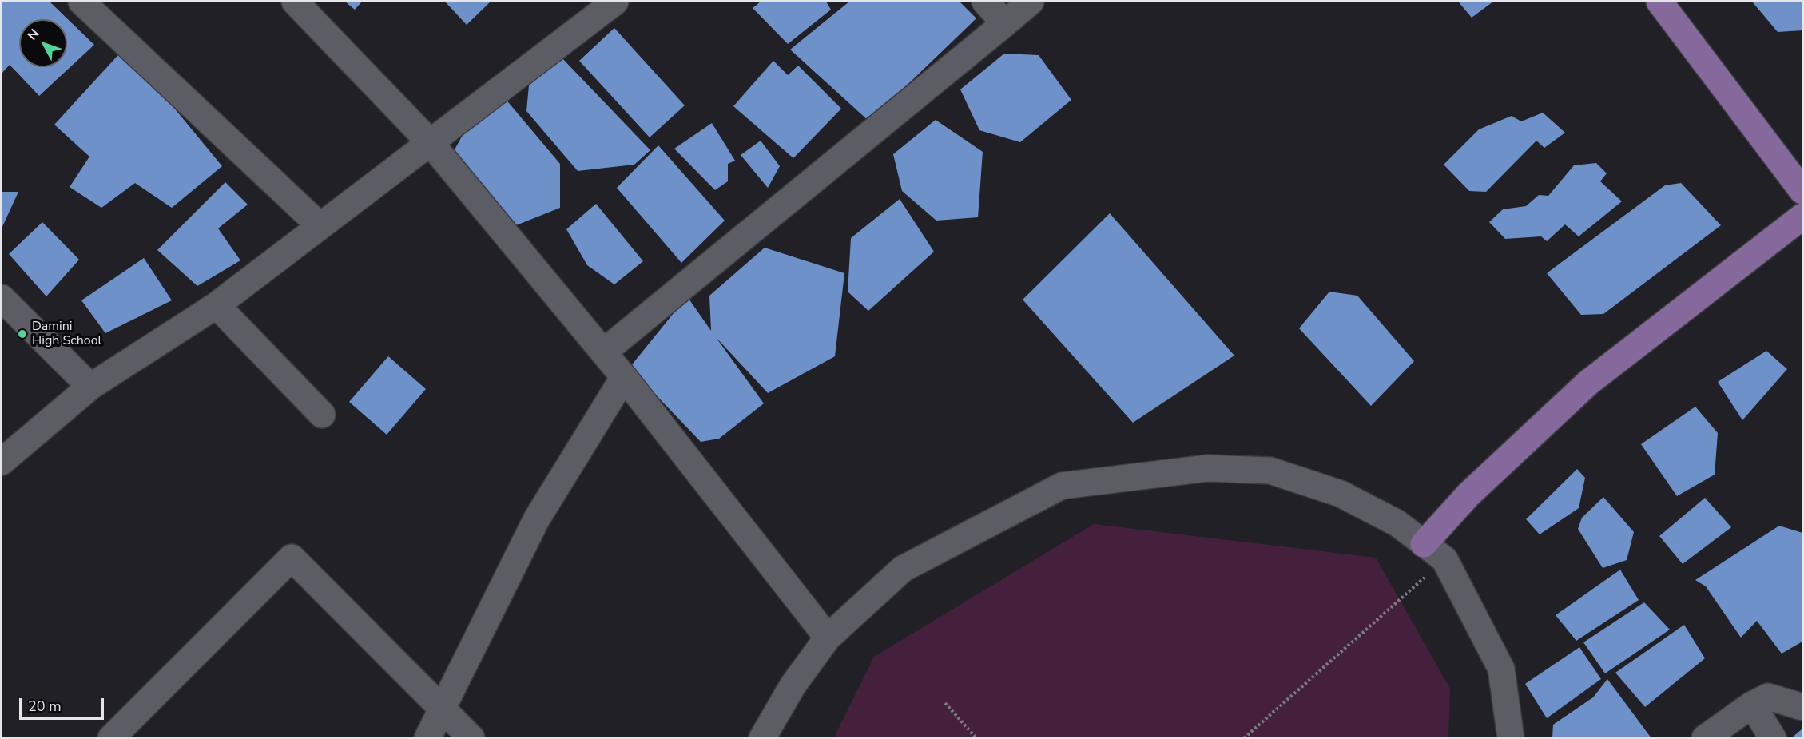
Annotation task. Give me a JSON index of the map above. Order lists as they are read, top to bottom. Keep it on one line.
{"places":["Damini High School"],"scale_bar":"20 m","north":"top left"}
